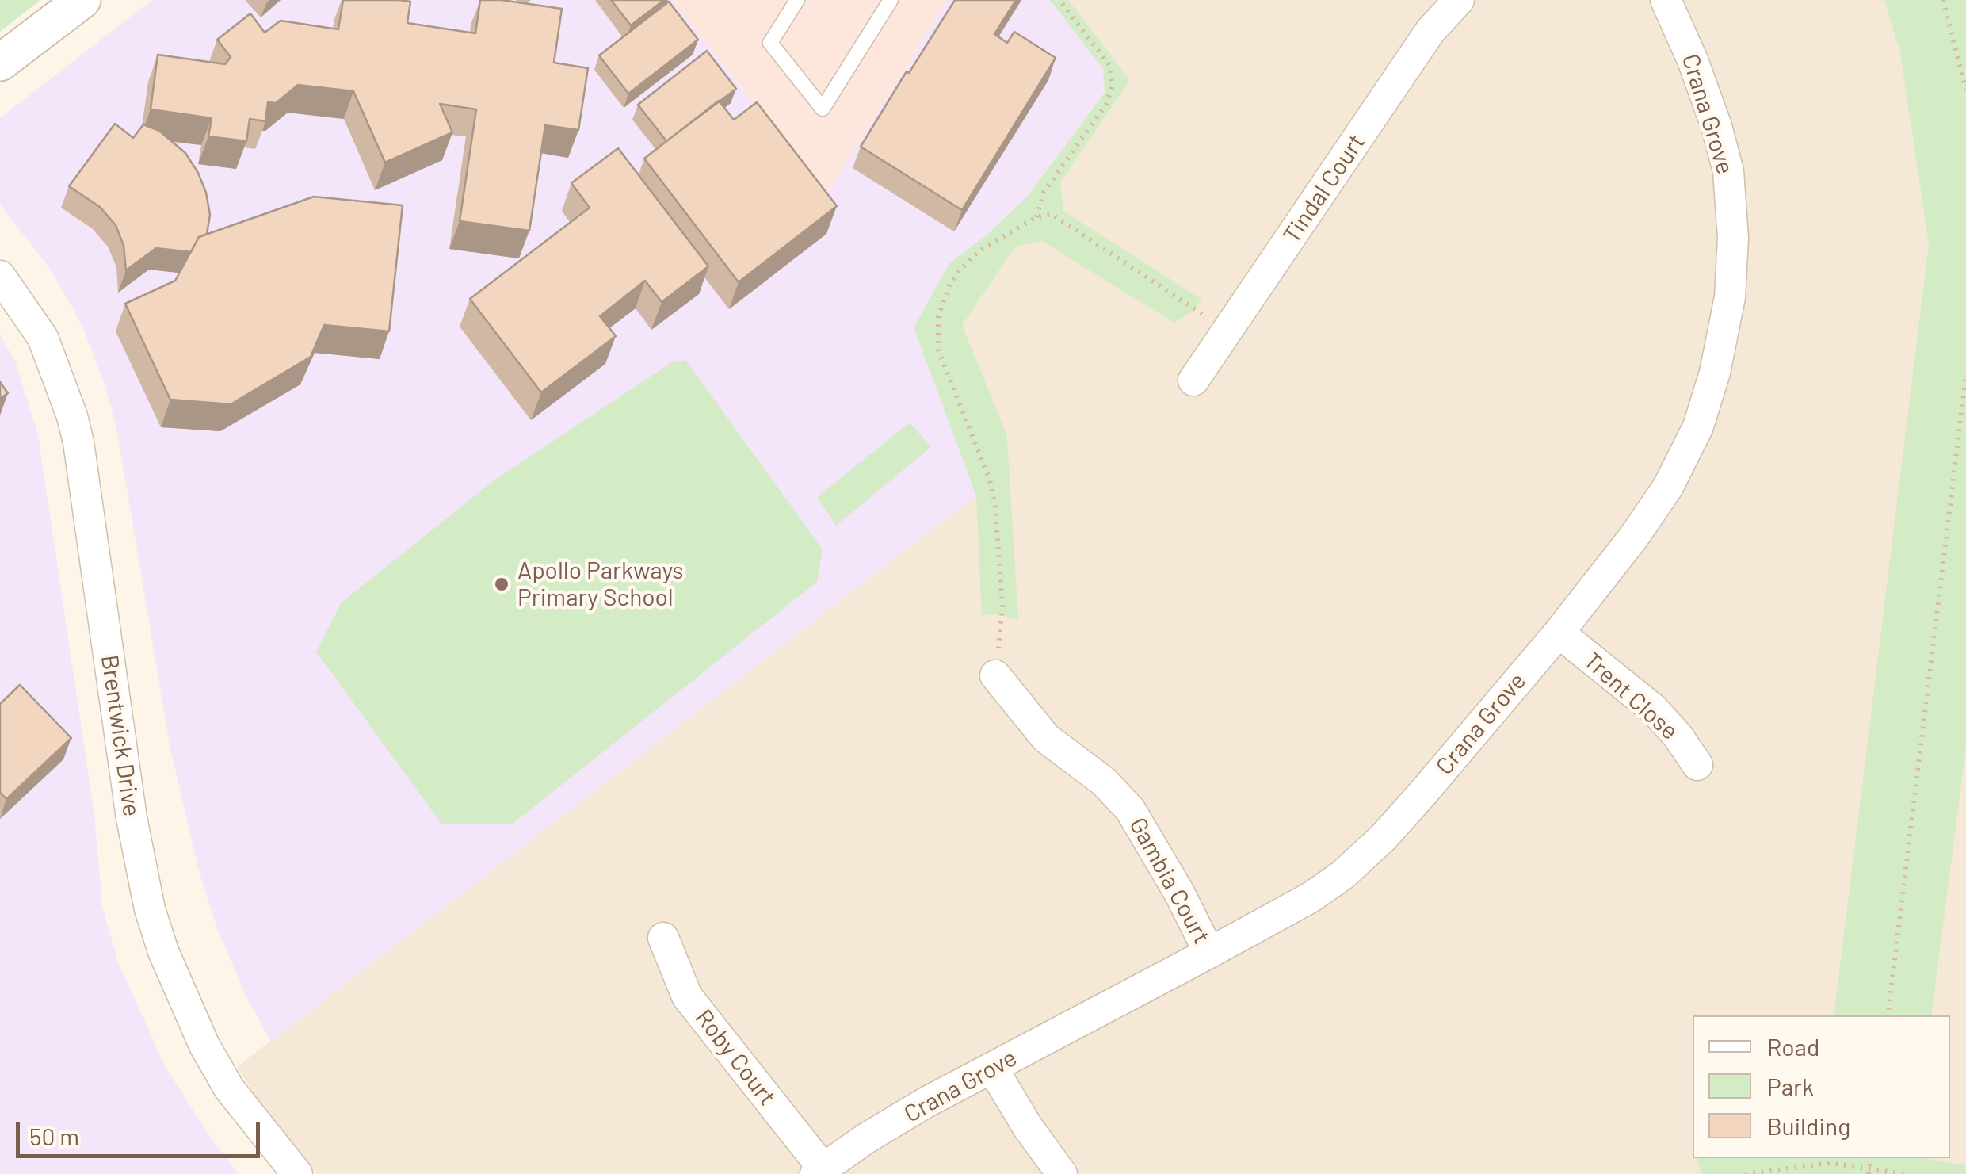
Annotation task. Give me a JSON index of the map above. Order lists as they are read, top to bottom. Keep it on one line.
{"streets":{"street":["Crana Grove","Tindal Court","Trent Close","Brentwick Drive","Gambia Court","Roby Court"]},"crossings":[["Crana Grove","Trent Close"],["Crana Grove","Gambia Court"],["Crana Grove","Roby Court"]],"places":["Apollo Parkways Primary School"],"legend":["Road","Park","Building"],"scale_bar":"50 m"}
